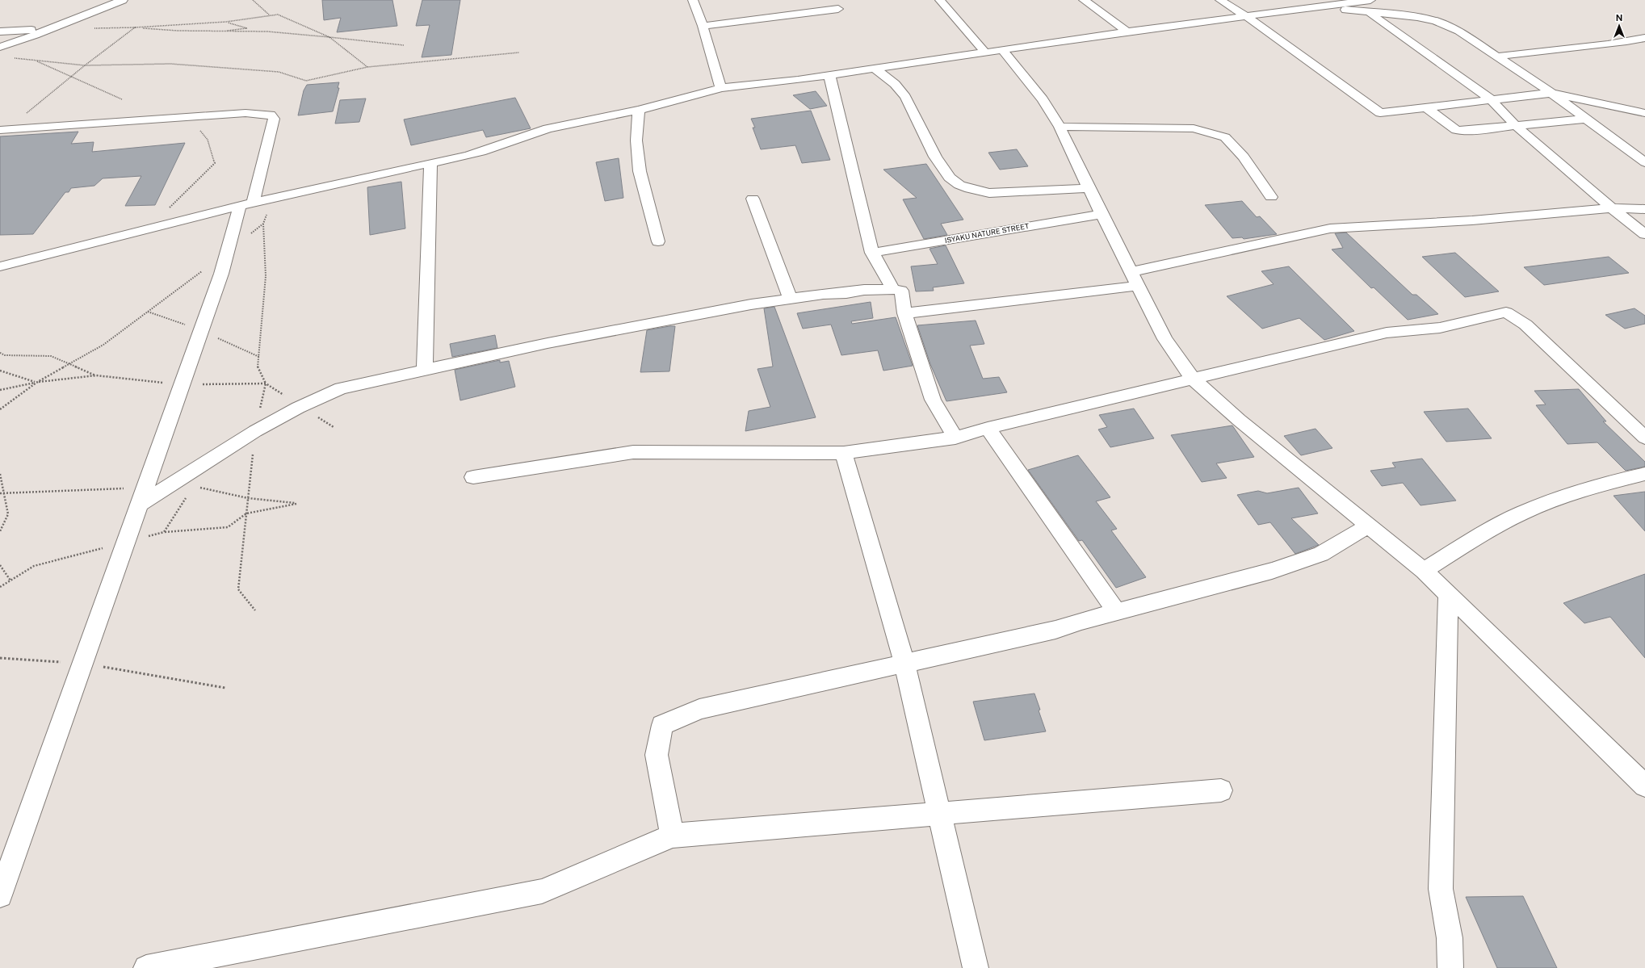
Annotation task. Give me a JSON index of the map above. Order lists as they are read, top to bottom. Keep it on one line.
{"streets":{"street":["ISYAKU NATURE STREET"]},"north":"top"}
